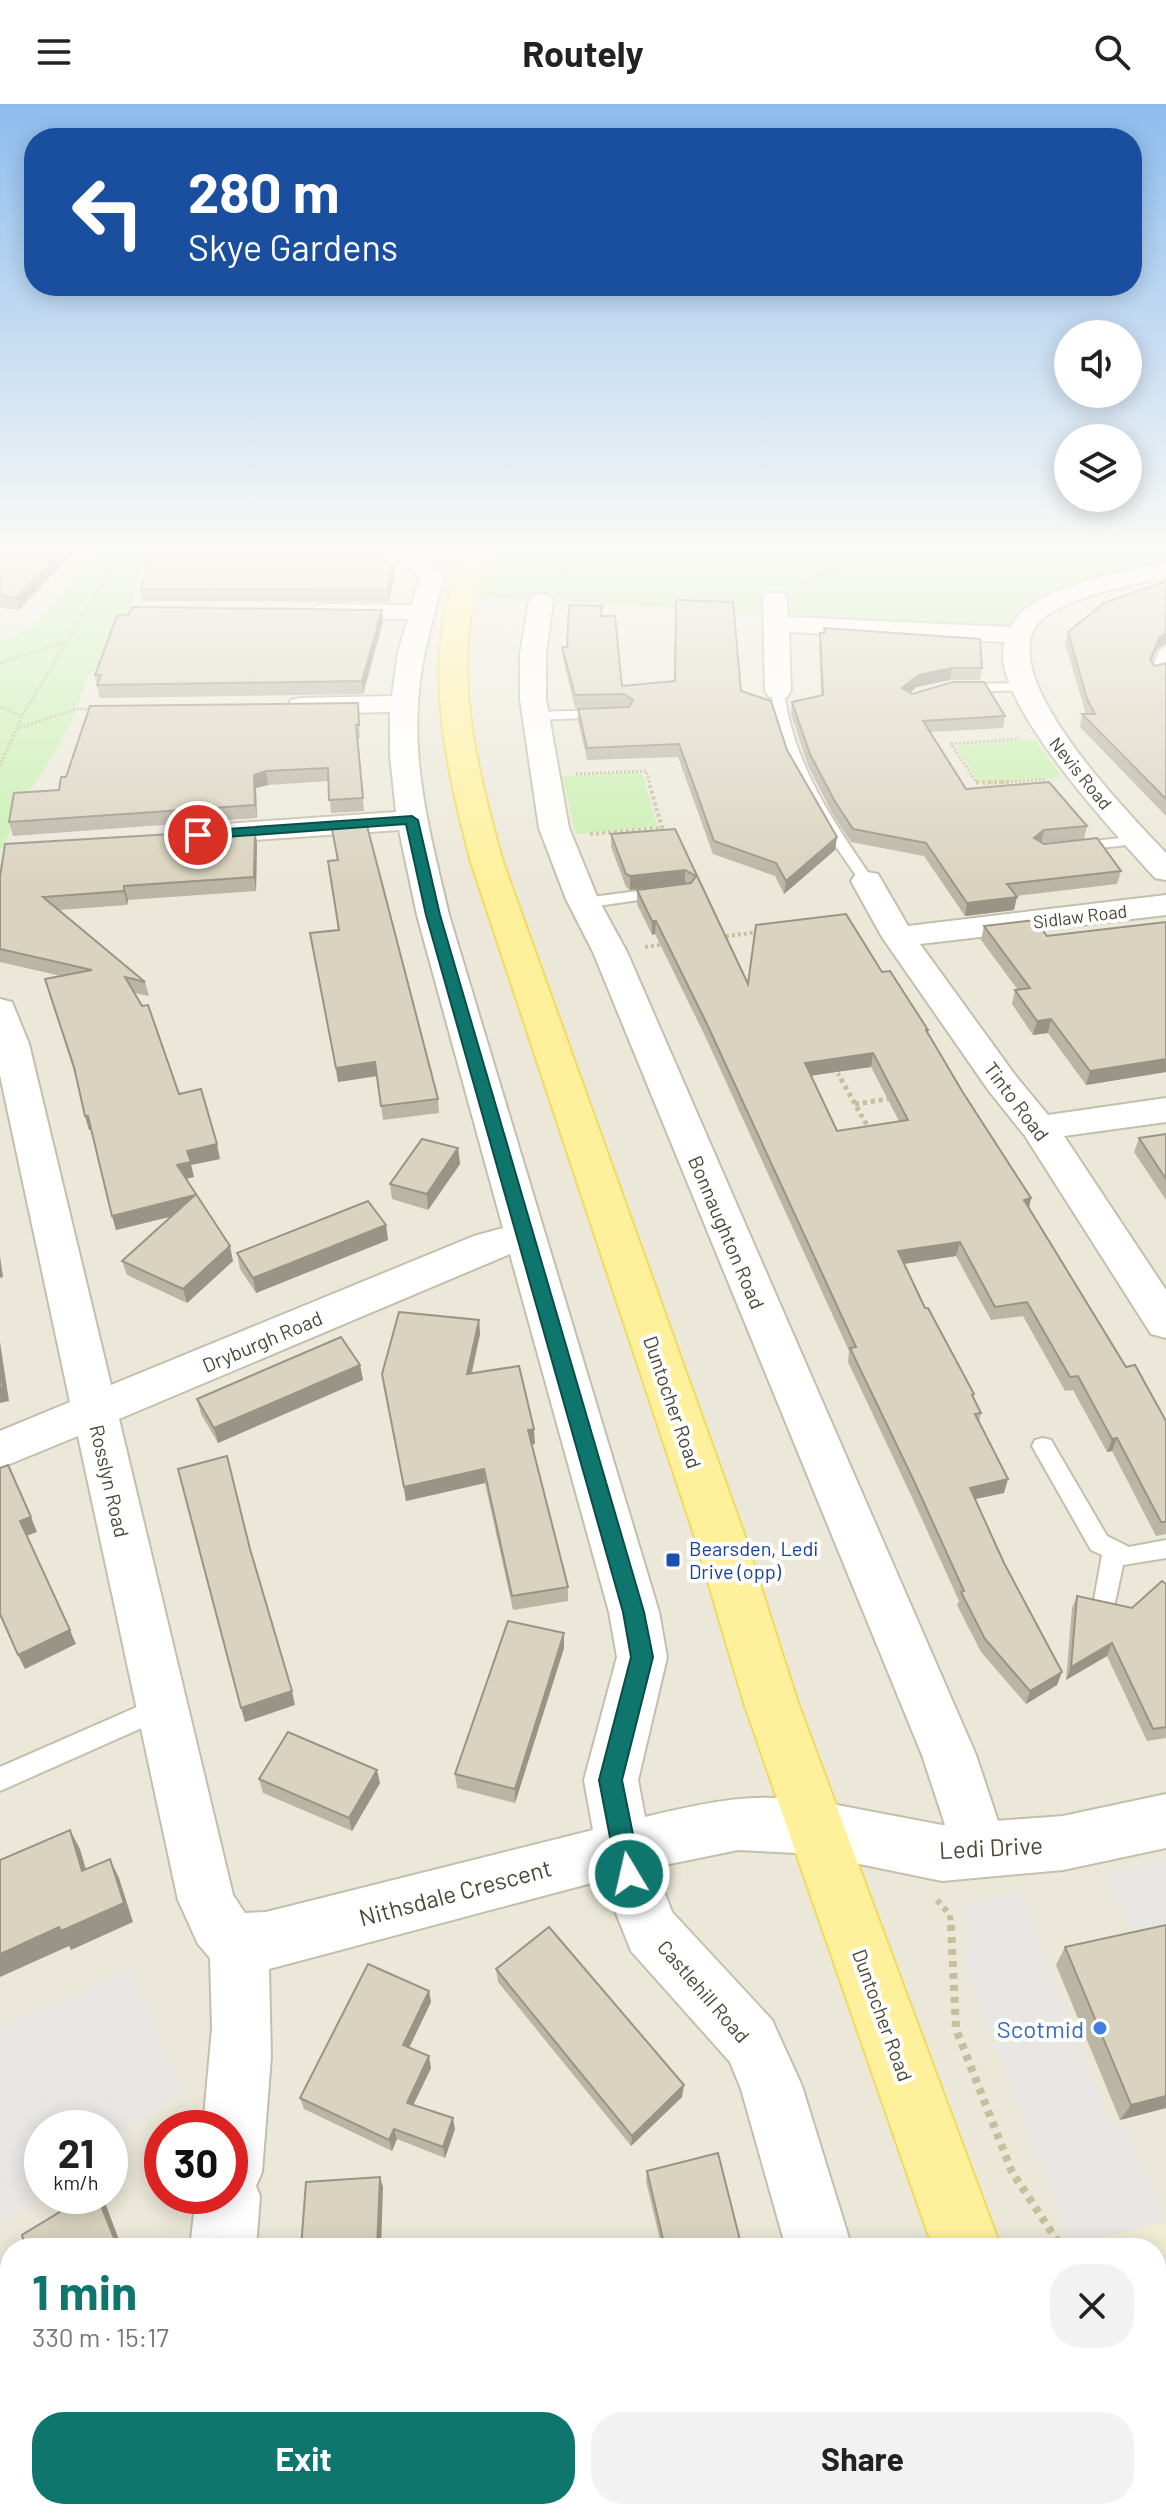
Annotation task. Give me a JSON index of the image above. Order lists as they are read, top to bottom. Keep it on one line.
{"streets":{"main road":["Duntocher Road"],"street":["Nevis Road","Sidlaw Road","Tinto Road","Bonnaughton Road","Dryburgh Road","Rosslyn Road","Ledi Drive","Nithsdale Crescent","Castlehill Road"]},"crossings":[["Sidlaw Road","Tinto Road"],["Bonnaughton Road","Ledi Drive"],["Dryburgh Road","Rosslyn Road"],["Dryburgh Road","Castlehill Road"],["Duntocher Road","Ledi Drive"],["Duntocher Road","Nithsdale Crescent"],["Rosslyn Road","Nithsdale Crescent"],["Ledi Drive","Nithsdale Crescent"],["Nithsdale Crescent","Castlehill Road"]],"places":{"transit":["Bearsden, Ledi Drive (opp)"],"other":["Scotmid"]},"page":{"header":"Routely","turn":["280 m","Skye Gardens"],"speed":"21 km/h","limit":"30","heading":["1 min","330 m · 15:17"],"buttons":["Exit","Share"]}}
